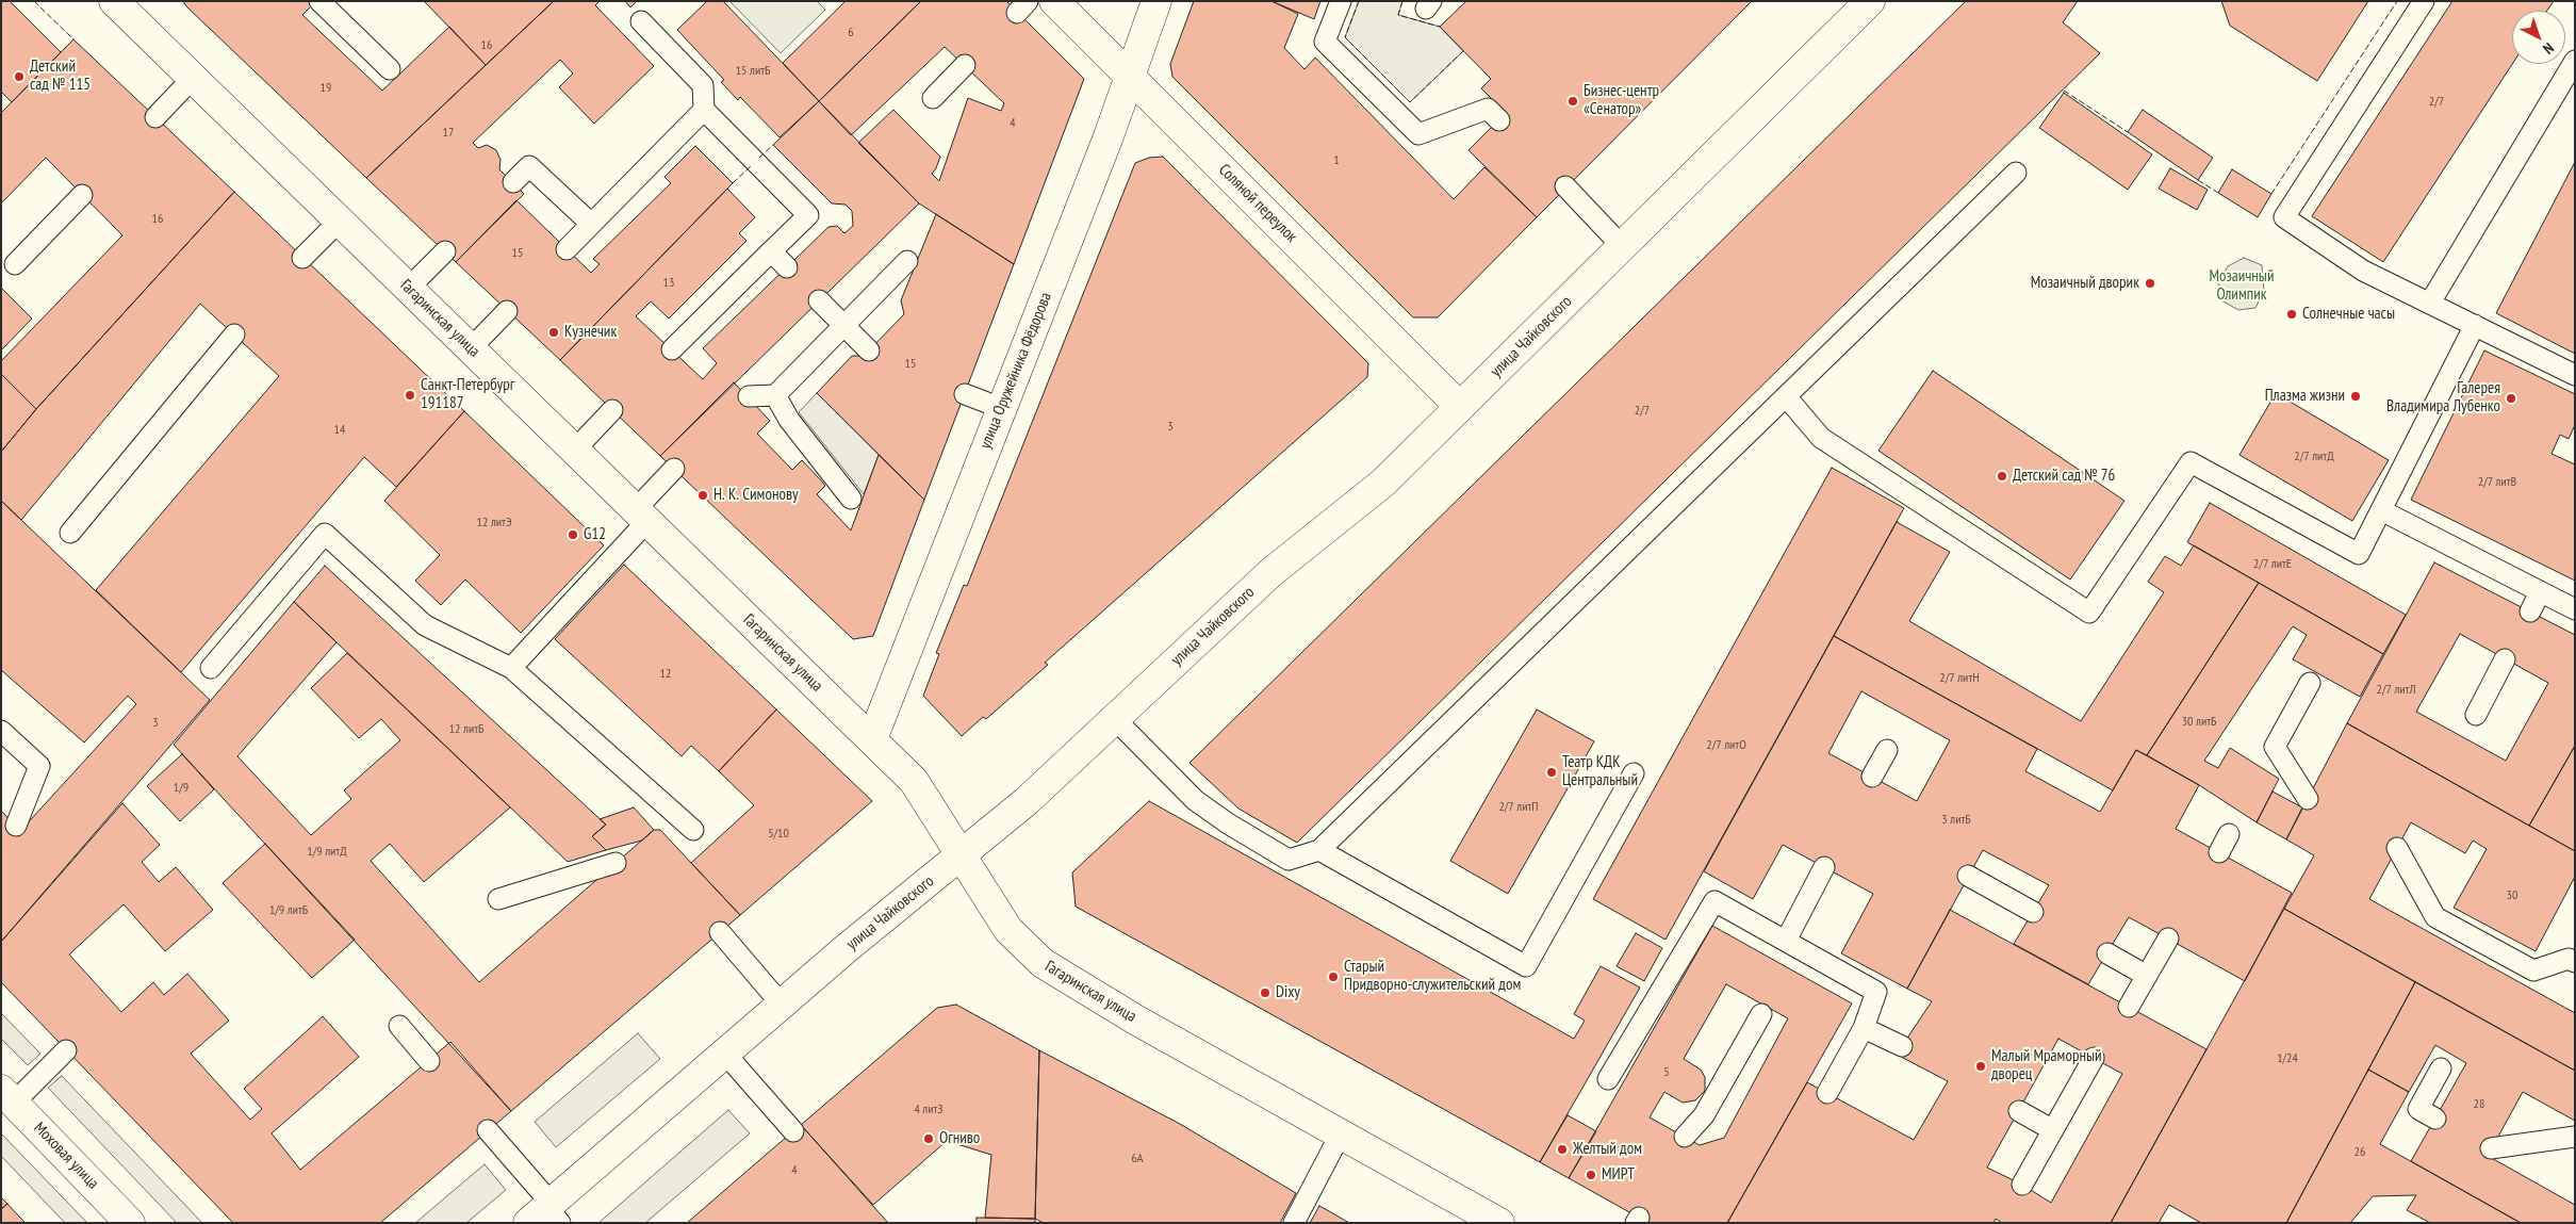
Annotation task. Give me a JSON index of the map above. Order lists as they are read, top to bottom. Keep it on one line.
{"streets":{"street":["Соляной переулок","Гагаринская улица","улица Чайковского","улица Оружейника Фёдорова","Моховая улица"]},"crossings":[["Соляной переулок","улица Чайковского"],["Соляной переулок","улица Оружейника Фёдорова"],["Гагаринская улица","улица Чайковского"],["Гагаринская улица","улица Оружейника Фёдорова"]],"parks":["Мозаичный Олимпик"],"places":["Детский сад № 115","Бизнес-центр «Сенатор»","Мозаичный дворик","Солнечные часы","Кузнечик","Санкт-Петербург 191187","Плазма жизни","Галерея Владимира Лубенко","Детский сад № 76","Н. К. Симонову","G12","Театр КДК Центральный","Старый Придворно-служительский дом","Dixy","Малый Мраморный дворец","Огниво","Желтый дом","МИРТ"],"house_numbers":["6","16","15 литБ","19","2/7","4","17","1","16","15","13","15","2/7","3","14","2/7 литД","2/7 литВ","12 литЭ","2/7 литЕ","12","2/7 литН","2/7 литЛ","30 литБ","3","12 литБ","2/7 литО","1/9","2/7 литП","3 литБ","5/10","1/9 литД","30","1/9 литБ","1/24","5","28","4 литЗ","26","6А","4"],"north":"bottom right"}
